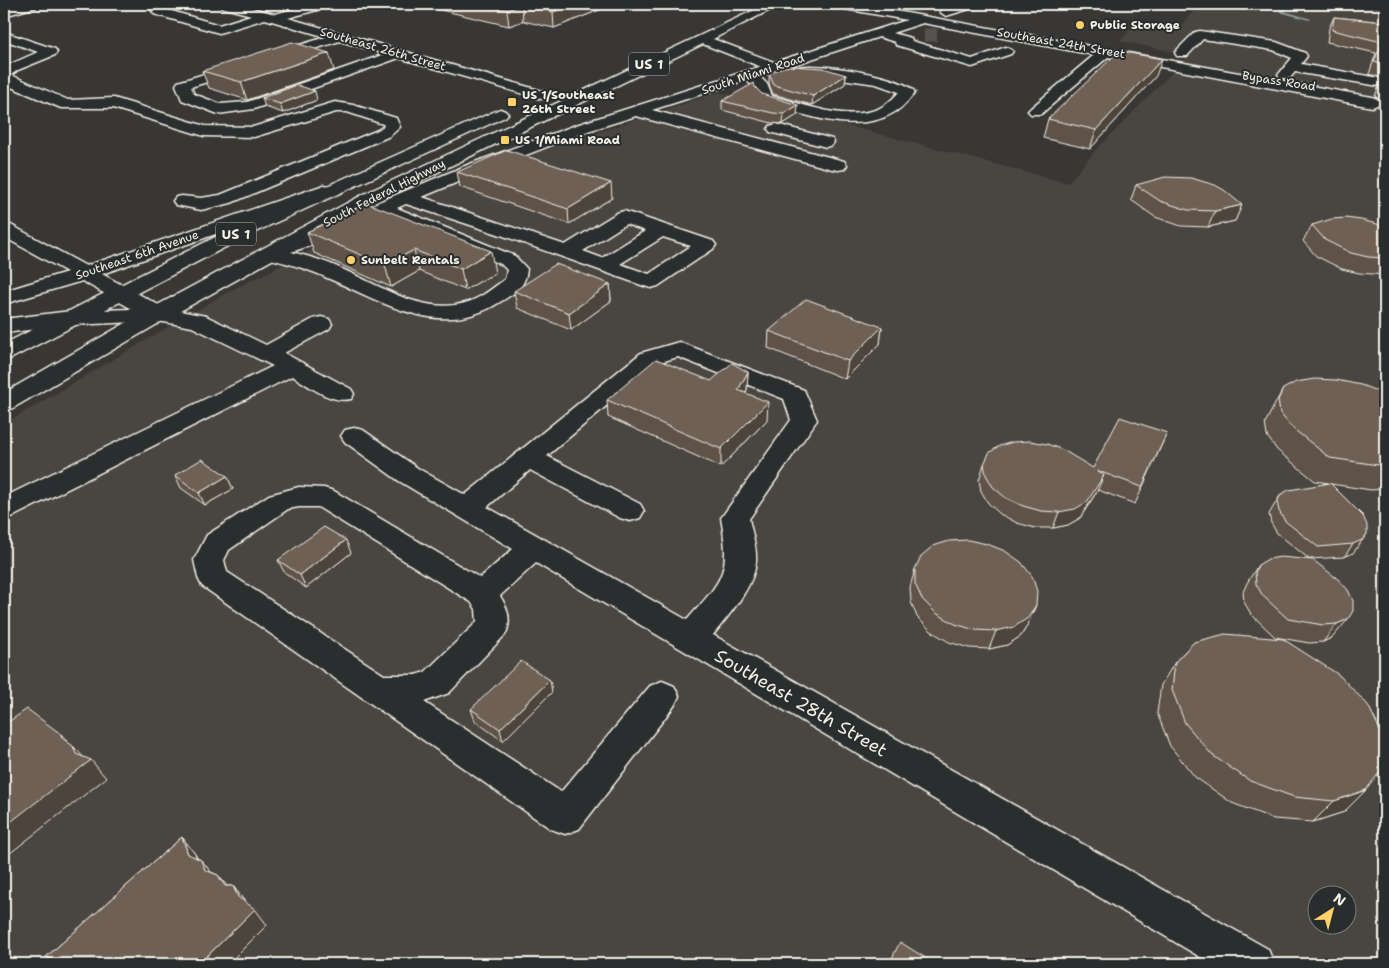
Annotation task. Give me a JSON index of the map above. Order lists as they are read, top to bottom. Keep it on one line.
{"streets":{"street":["Southeast 24th Street","Southeast 26th Street","US 1","South Miami Road","Bypass Road","South Federal Highway","Southeast 6th Avenue","Southeast 28th Street"]},"crossings":[["Southeast 24th Street","South Miami Road"],["Southeast 24th Street","Bypass Road"],["Southeast 26th Street","South Federal Highway"],["South Miami Road","South Federal Highway"],["South Federal Highway","Southeast 6th Avenue"]],"places":{"other":["Public Storage","Sunbelt Rentals"],"transit":["US 1/Southeast 26th Street","US 1/Miami Road"]},"north":"top right"}
